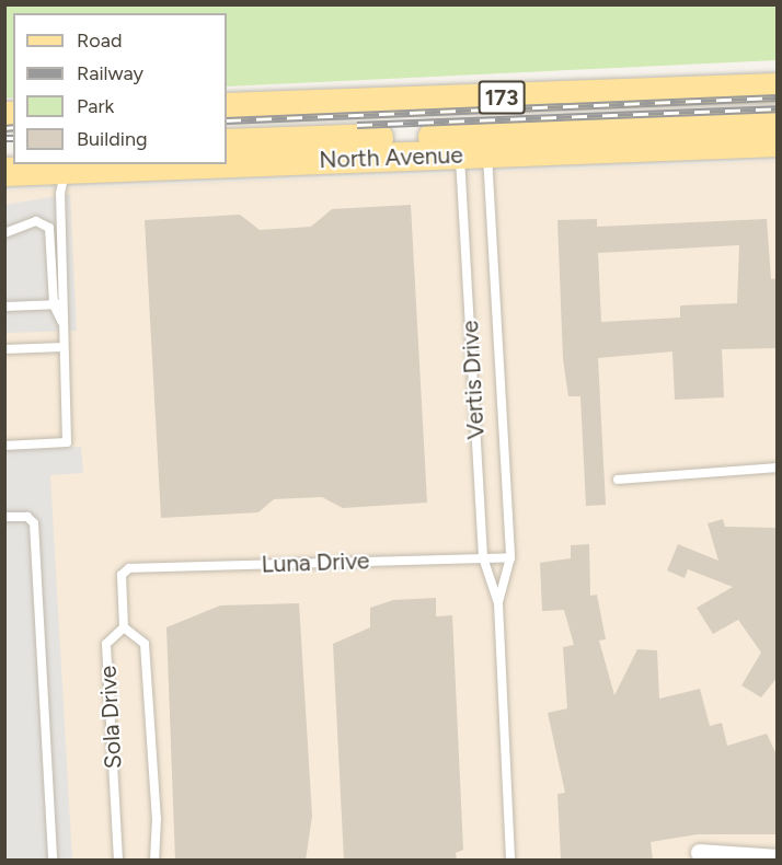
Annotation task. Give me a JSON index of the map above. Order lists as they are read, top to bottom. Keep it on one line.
{"streets":{"main road":["173","North Avenue"],"lane":["Vertis Drive","Luna Drive","Sola Drive"]},"crossings":[["North Avenue","Vertis Drive"],["Vertis Drive","Luna Drive"],["Luna Drive","Sola Drive"]],"legend":["Road","Railway","Park","Building"]}
